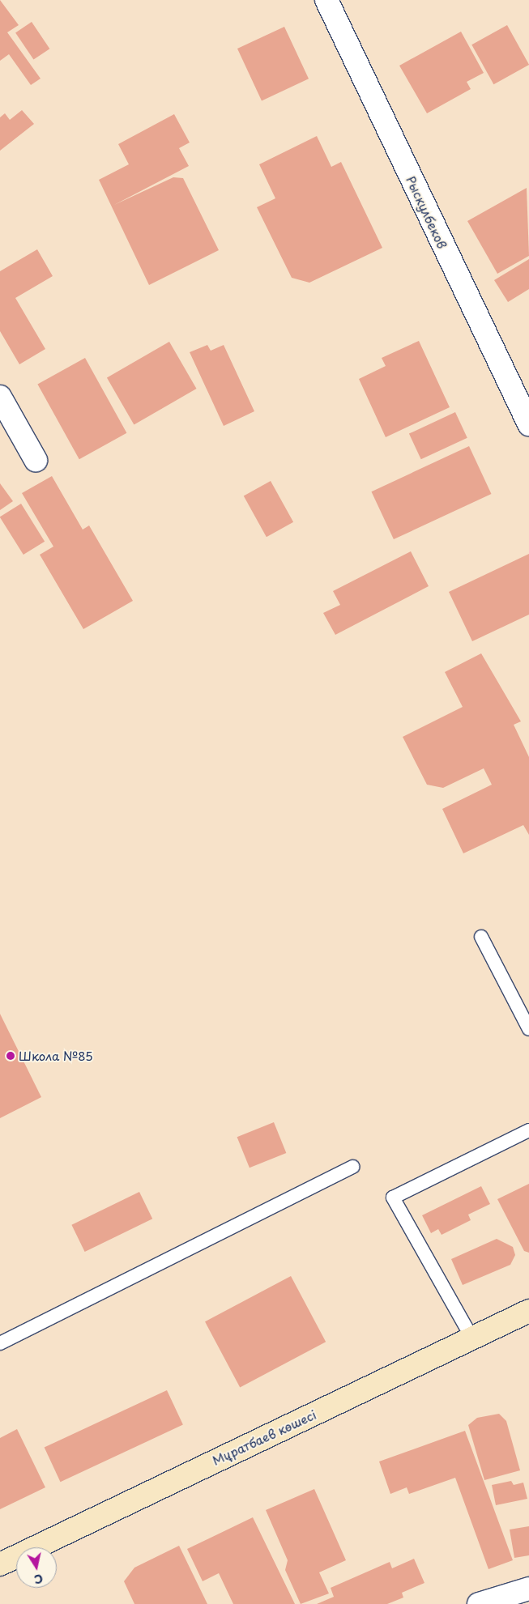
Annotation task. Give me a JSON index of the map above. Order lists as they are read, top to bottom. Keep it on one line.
{"streets":{"street":["Рыскулбеков","Мұратбаев көшесі"]},"places":["Школа №85"],"north":"bottom"}
